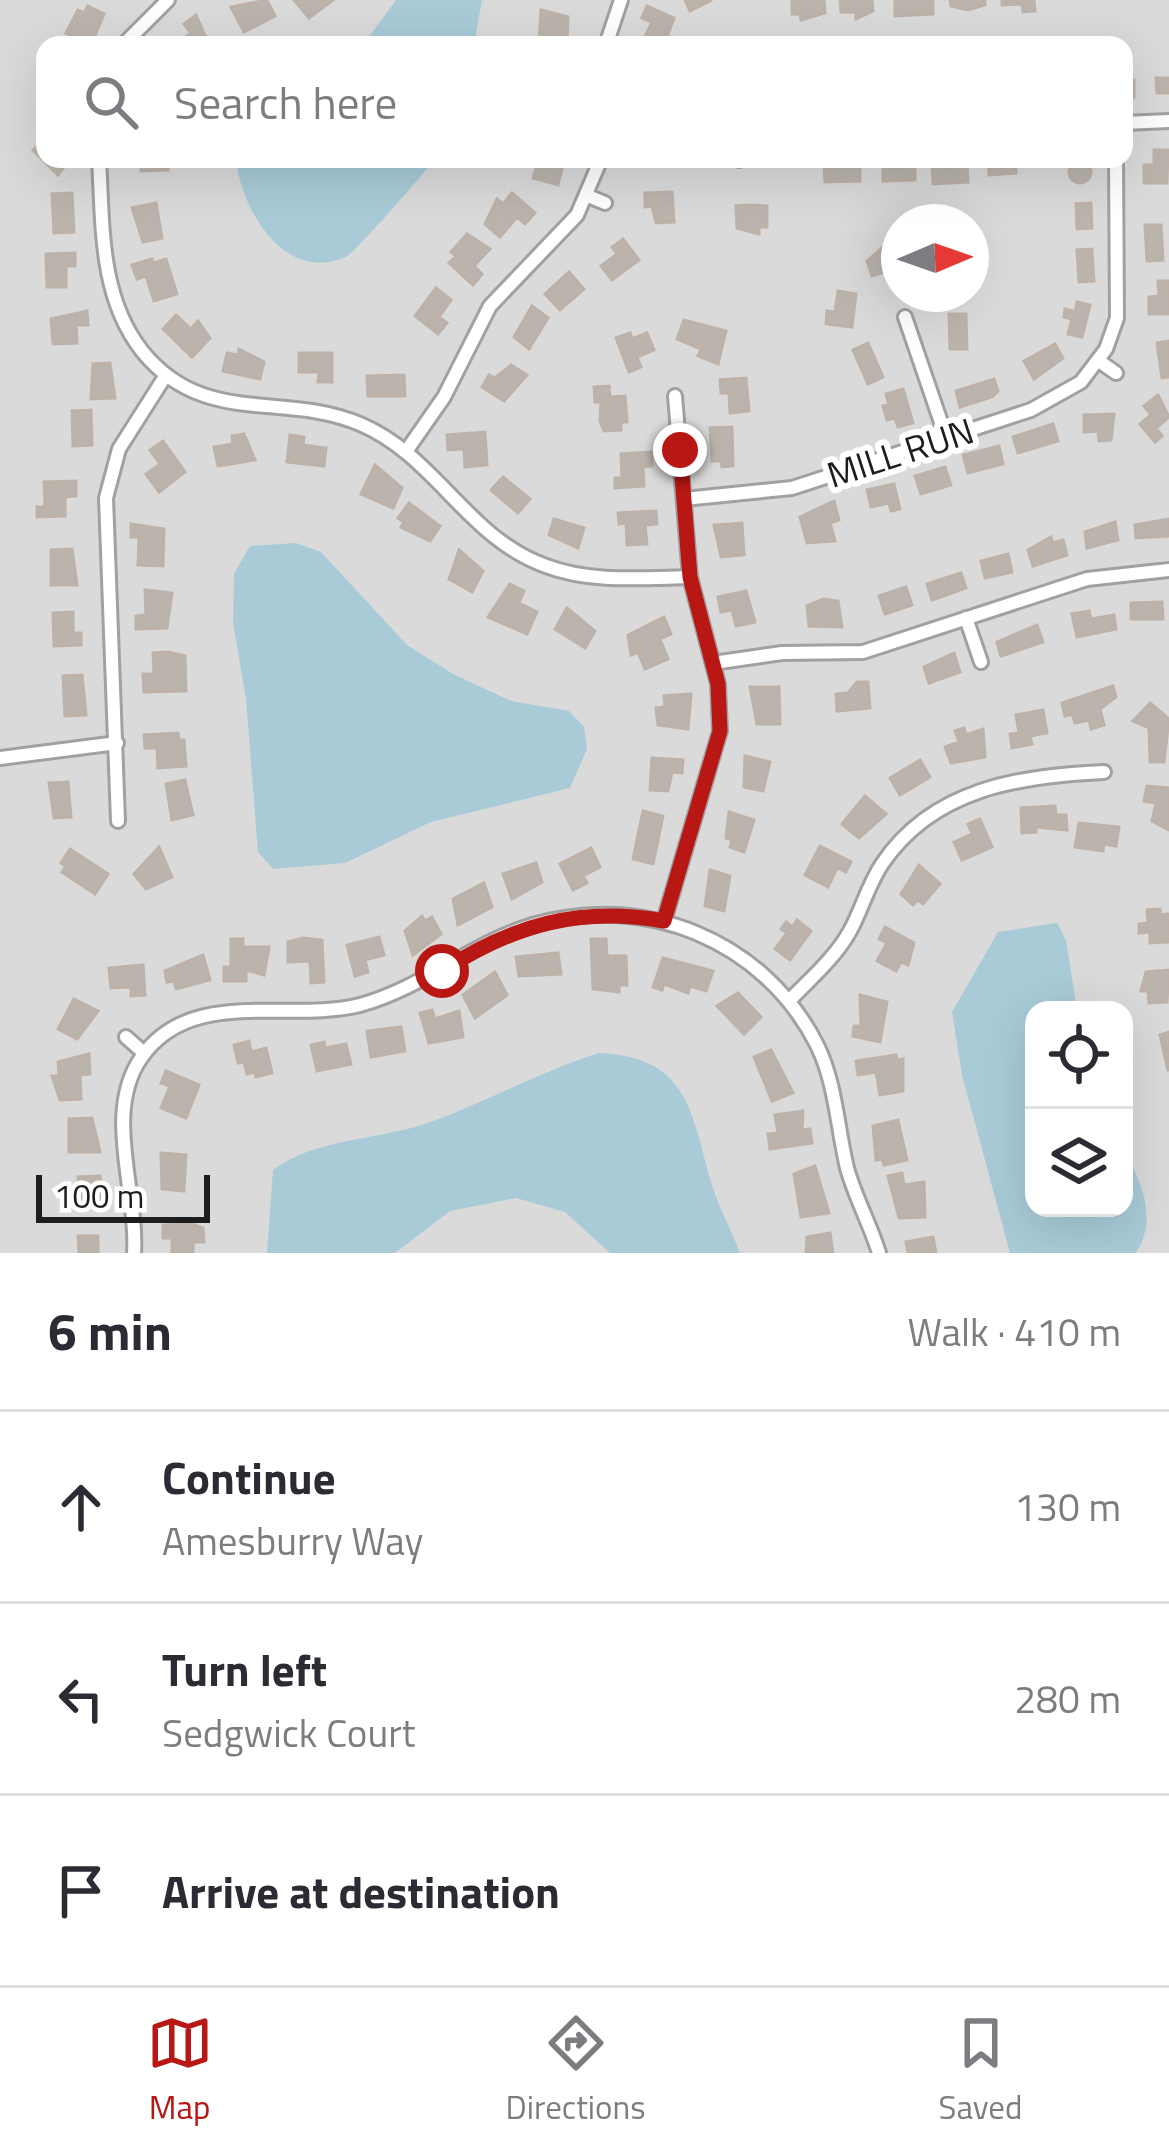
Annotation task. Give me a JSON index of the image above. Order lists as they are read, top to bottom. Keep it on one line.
{"streets":{"street":["MILL RUN"]},"scale_bar":"100 m","north":"right","page":{"search":"Search here","scale":"100 m","heading":["6 min","Walk · 410 m"],"list":[["Continue","Amesburry Way","130 m"],["Turn left","Sedgwick Court","280 m"],"Arrive at destination"],"nav":["Map","Directions","Saved"]}}
